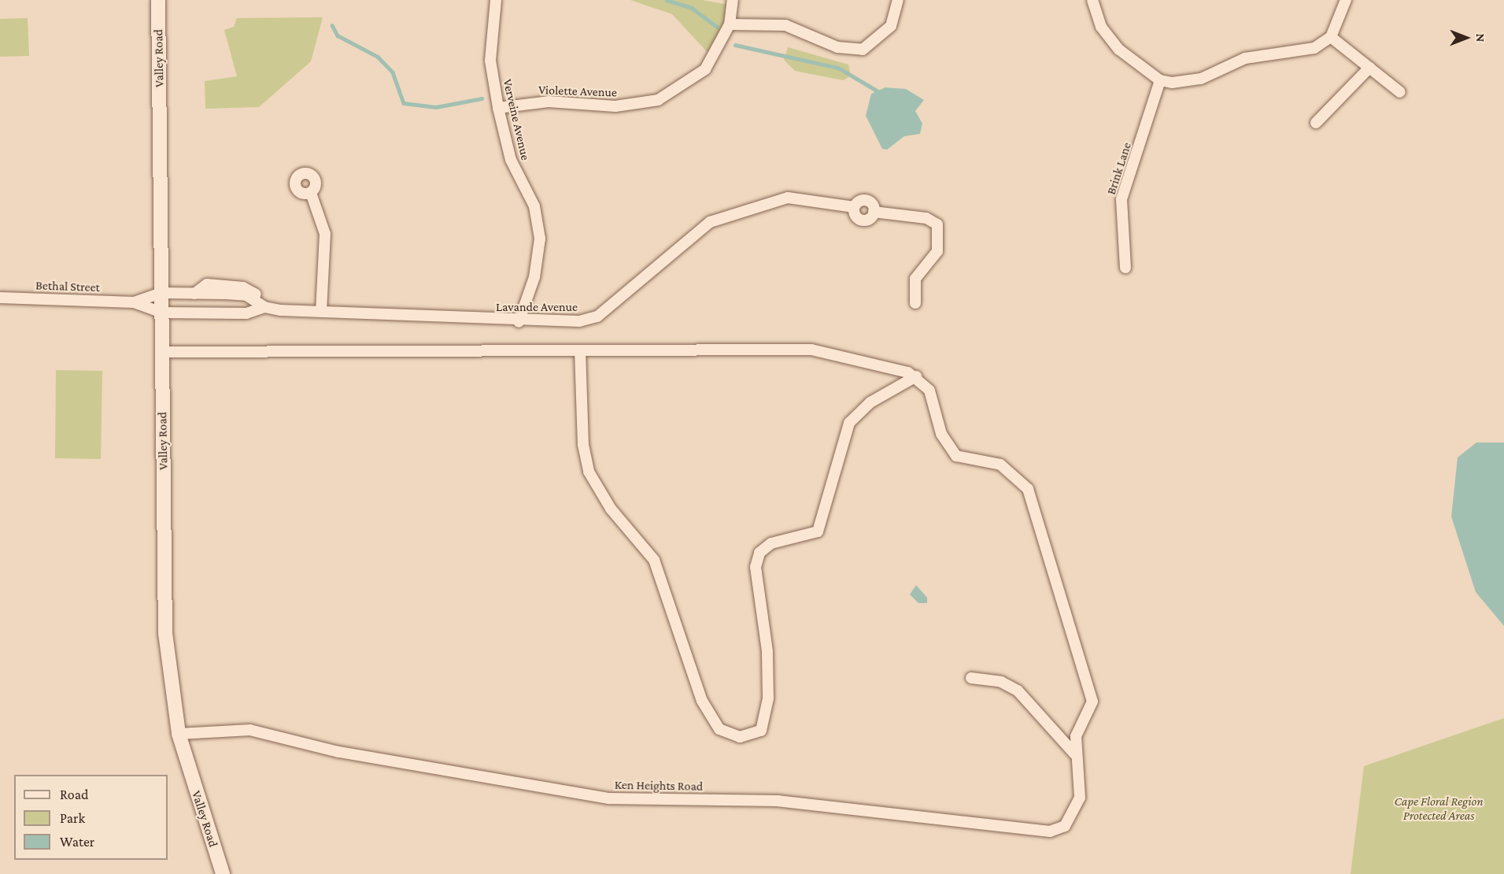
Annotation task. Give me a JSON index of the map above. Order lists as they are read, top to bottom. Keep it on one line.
{"streets":{"street":["Valley Road","Violette Avenue","Verveine Avenue","Brink Lane","Bethal Street","Lavande Avenue","Ken Heights Road"]},"crossings":[["Valley Road","Bethal Street"],["Valley Road","Lavande Avenue"],["Valley Road","Ken Heights Road"],["Violette Avenue","Verveine Avenue"],["Verveine Avenue","Lavande Avenue"],["Bethal Street","Lavande Avenue"]],"parks":["Cape Floral Region Protected Areas"],"legend":["Road","Park","Water"],"north":"right"}
